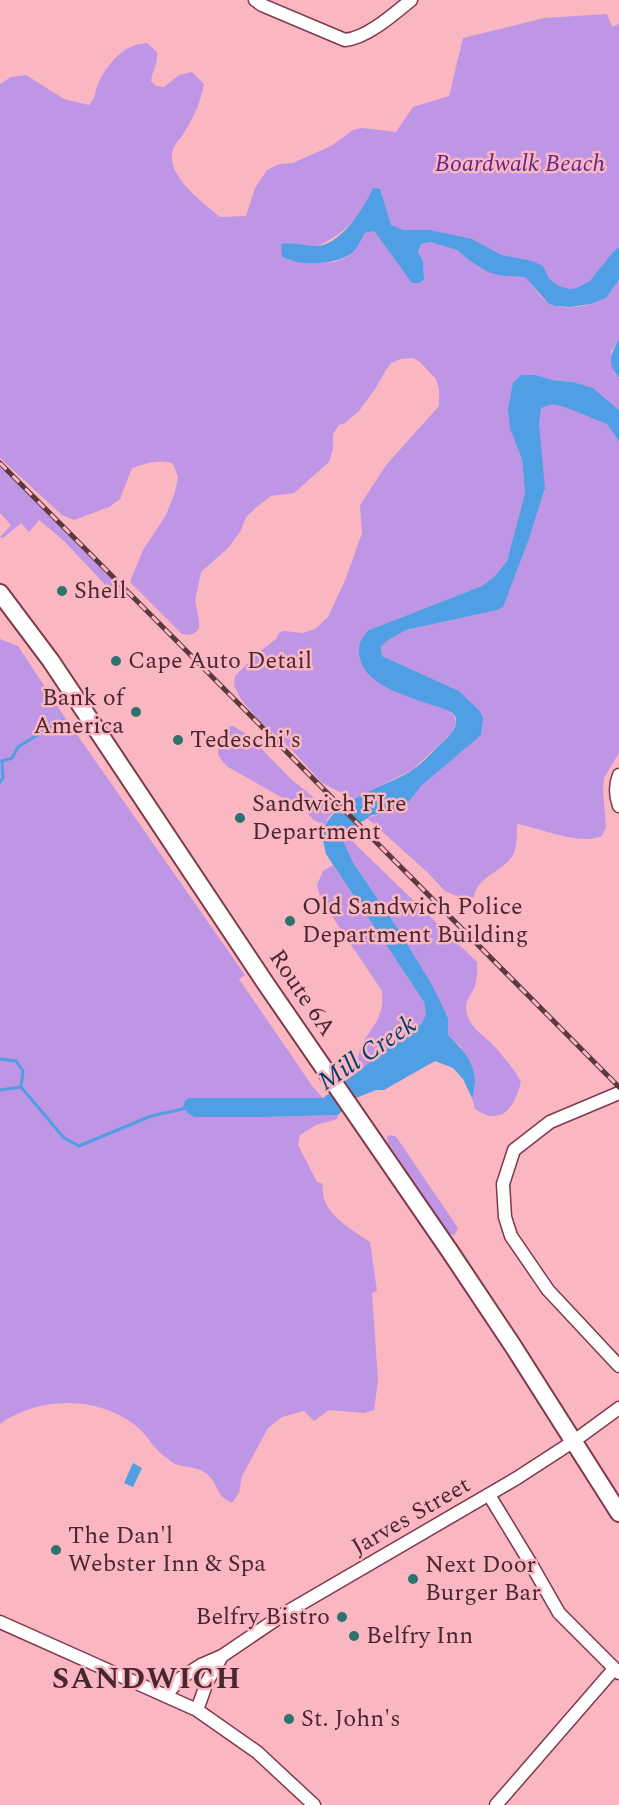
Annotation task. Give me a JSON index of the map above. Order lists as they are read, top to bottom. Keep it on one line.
{"streets":{"main road":["Route 6A"],"street":["Jarves Street"]},"crossings":[["Route 6A","Jarves Street"]],"districts":["SANDWICH"],"water":["Mill Creek"],"parks":["Boardwalk Beach"],"places":["Shell","Cape Auto Detail","Bank of America","Tedeschi's","Sandwich FIre Department","Old Sandwich Police Department Building","The Dan'l Webster Inn & Spa","Next Door Burger Bar","Belfry Bistro","Belfry Inn","St. John's"]}
